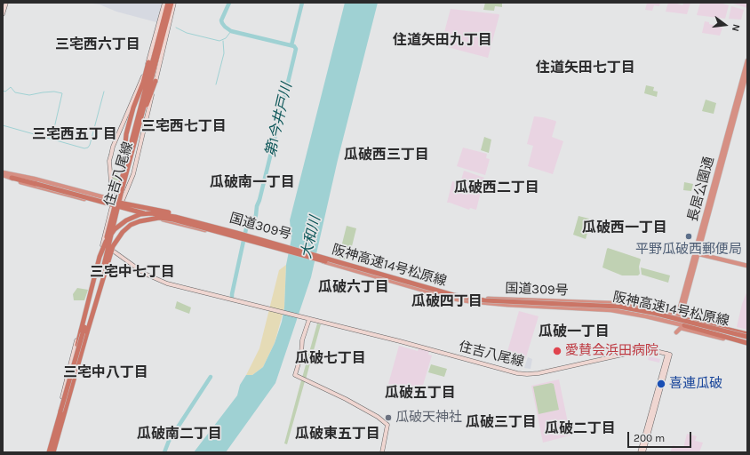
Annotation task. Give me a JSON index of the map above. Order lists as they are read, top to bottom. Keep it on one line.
{"streets":{"highway":["長居公園通","国道309号","阪神高速14号松原線"],"main road":["住吉八尾線"]},"crossings":[["住吉八尾線","国道309号"],["住吉八尾線","阪神高速14号松原線"],["長居公園通","国道309号"],["国道309号","阪神高速14号松原線"]],"districts":["住道矢田九丁目","三宅西六丁目","住道矢田七丁目","三宅西七丁目","三宅西五丁目","瓜破西三丁目","瓜破南一丁目","瓜破西二丁目","瓜破西一丁目","三宅中七丁目","瓜破六丁目","瓜破四丁目","瓜破一丁目","瓜破七丁目","三宅中八丁目","瓜破五丁目","瓜破三丁目","瓜破二丁目","瓜破南二丁目","瓜破東五丁目"],"water":["第1今井戸川","大和川"],"places":["平野瓜破西郵便局","愛賛会浜田病院","喜連瓜破","瓜破天神社"],"scale_bar":"200 m","north":"right"}
